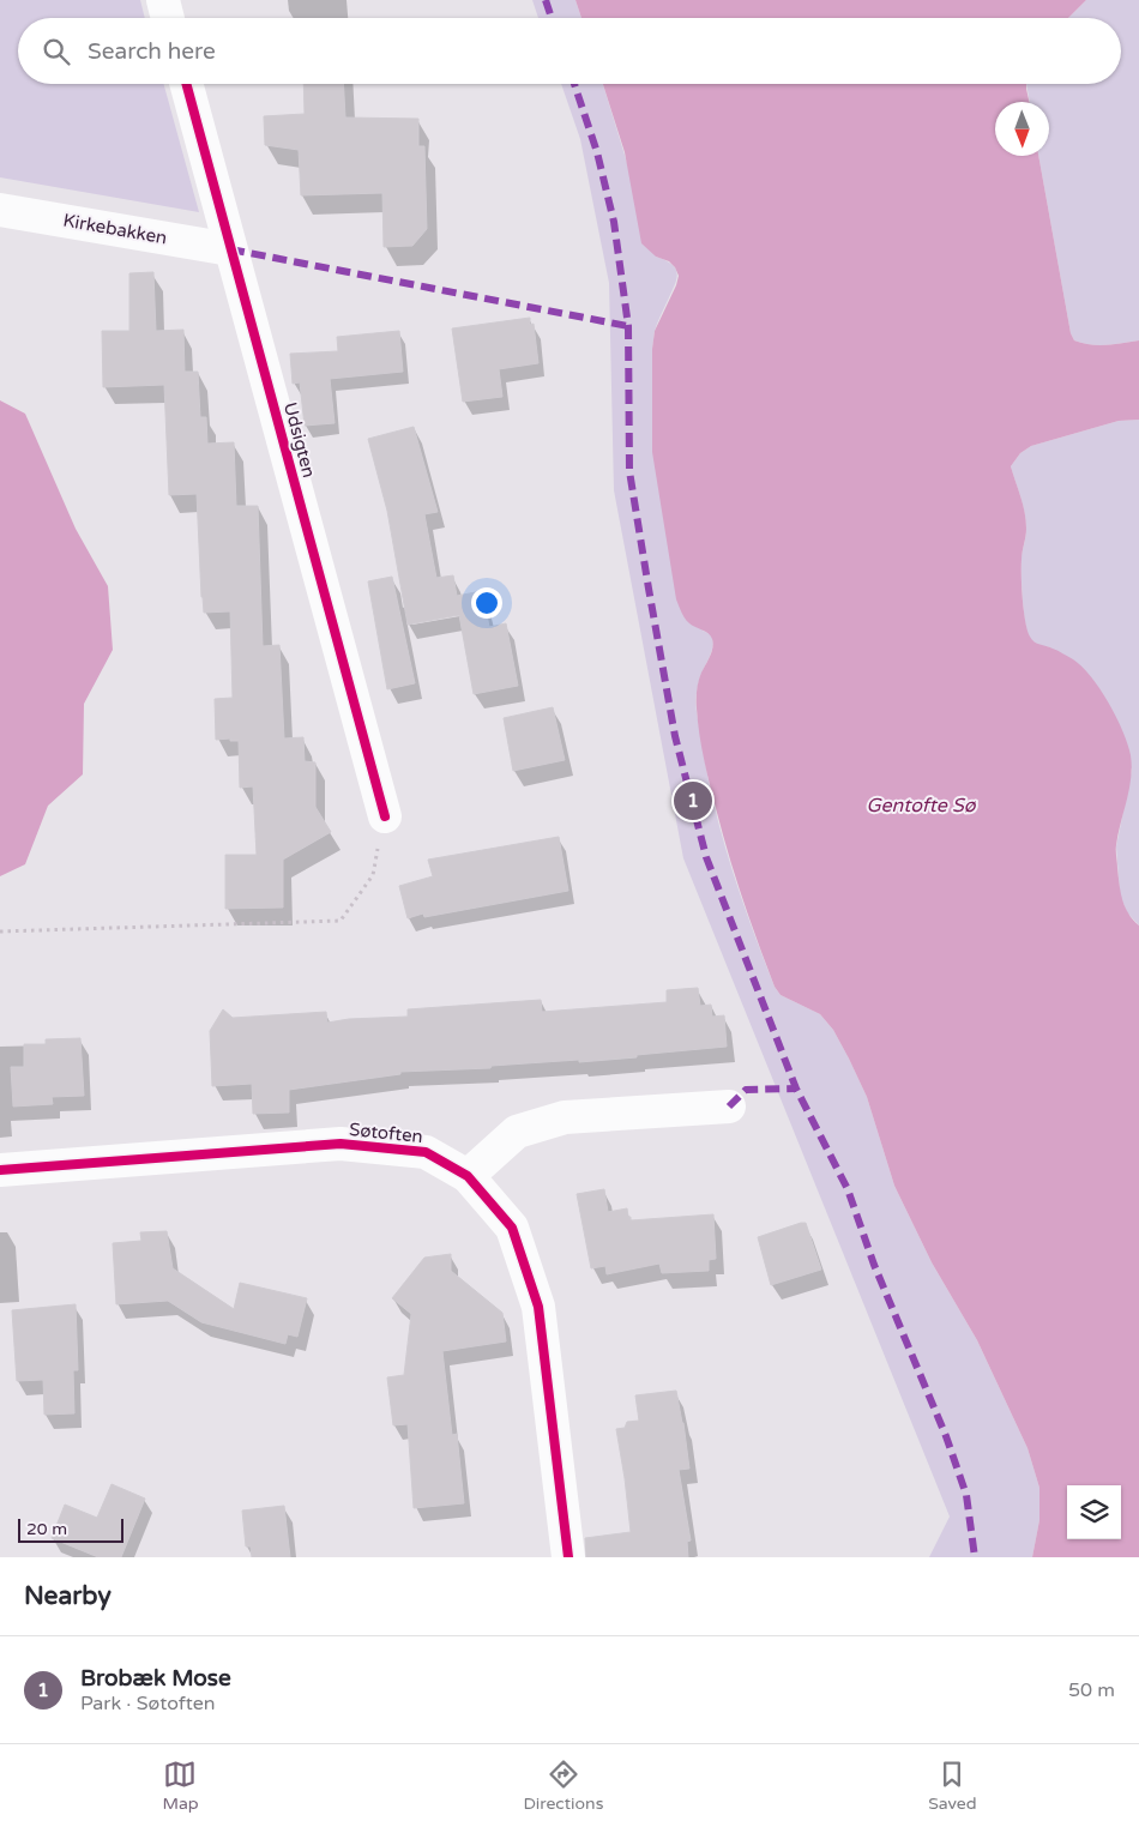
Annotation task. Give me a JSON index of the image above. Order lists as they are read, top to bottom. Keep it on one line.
{"streets":{"street":["Kirkebakken","Udsigten","Søtoften"]},"crossings":[["Kirkebakken","Udsigten"]],"water":["Gentofte Sø"],"scale_bar":"20 m","north":"bottom","page":{"search":"Search here","pins":"1","scale":"20 m","heading":"Nearby","list":[{"mark":"1","name":"Brobæk Mose","note":"Park · Søtoften","value":"50 m"}],"nav":["Map","Directions","Saved"]}}
